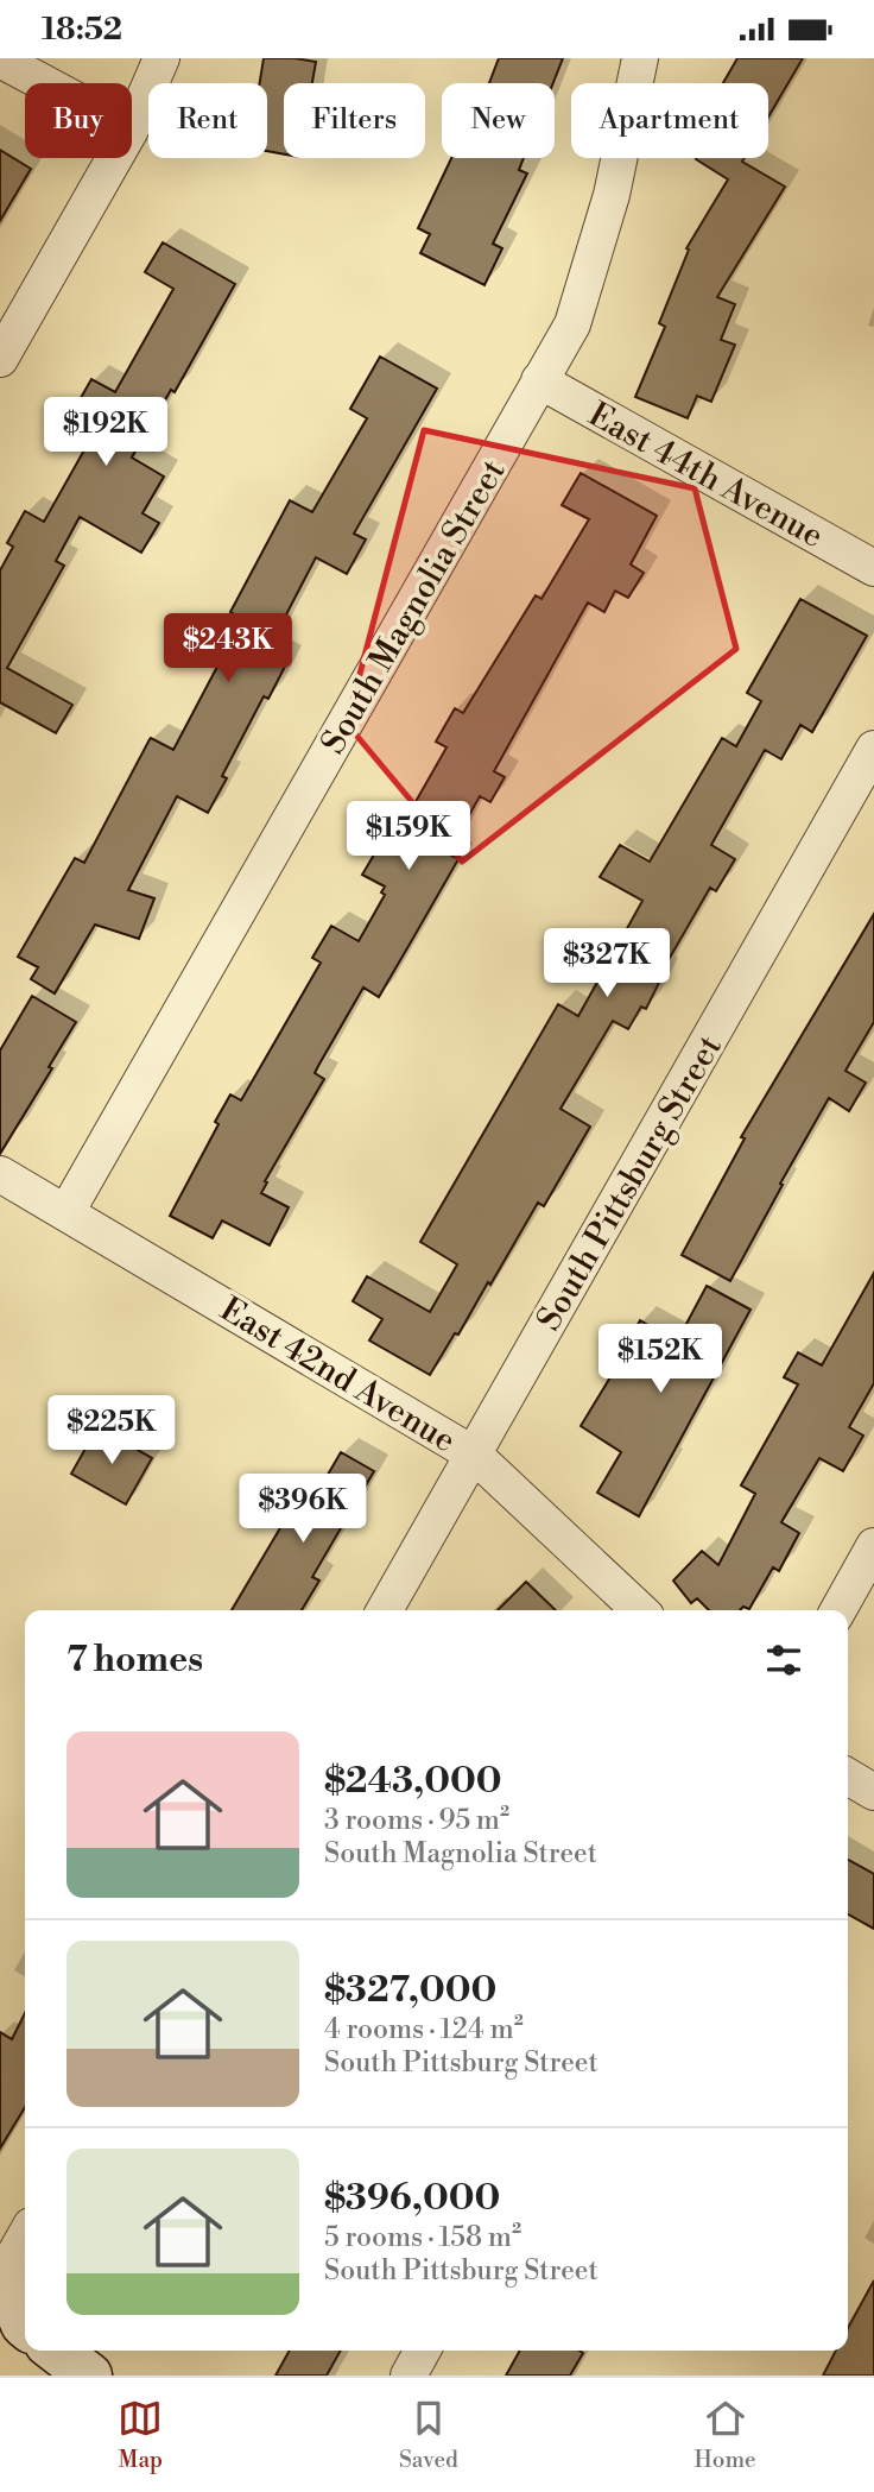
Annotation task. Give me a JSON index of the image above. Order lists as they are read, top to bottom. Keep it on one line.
{"streets":{"street":["East 44th Avenue","South Magnolia Street","South Pittsburg Street","East 42nd Avenue"]},"crossings":[["East 44th Avenue","South Magnolia Street"],["South Magnolia Street","East 42nd Avenue"],["South Pittsburg Street","East 42nd Avenue"]],"page":{"status":"18:52","chip":["Buy","Rent","Filters","New","Apartment"],"price":["$192K","$243K","$159K","$327K","$152K","$225K","$396K"],"heading":"7 homes","list":[{"name":"$243,000","note":"3 rooms · 95 m² · South Magnolia Street"},{"name":"$327,000","note":"4 rooms · 124 m² · South Pittsburg Street"},{"name":"$396,000","note":"5 rooms · 158 m² · South Pittsburg Street"}],"tabs":["Map","Saved","Home"]}}
